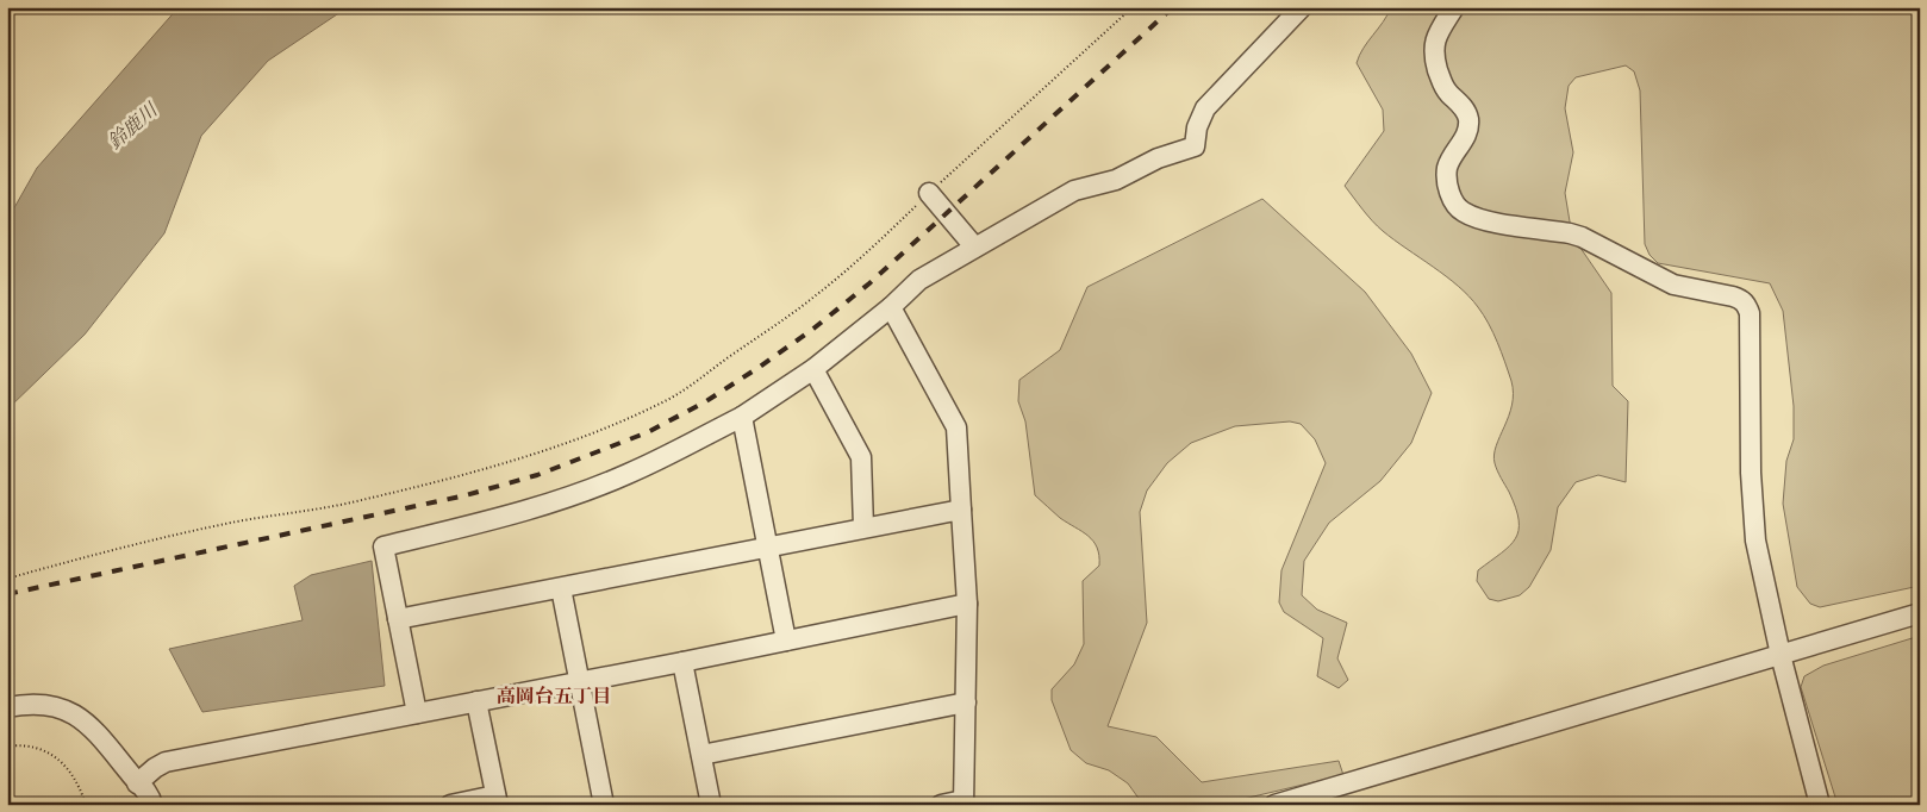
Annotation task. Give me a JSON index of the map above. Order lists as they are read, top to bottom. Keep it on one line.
{"districts":["高岡台五丁目"],"water":["鈴鹿川"]}
